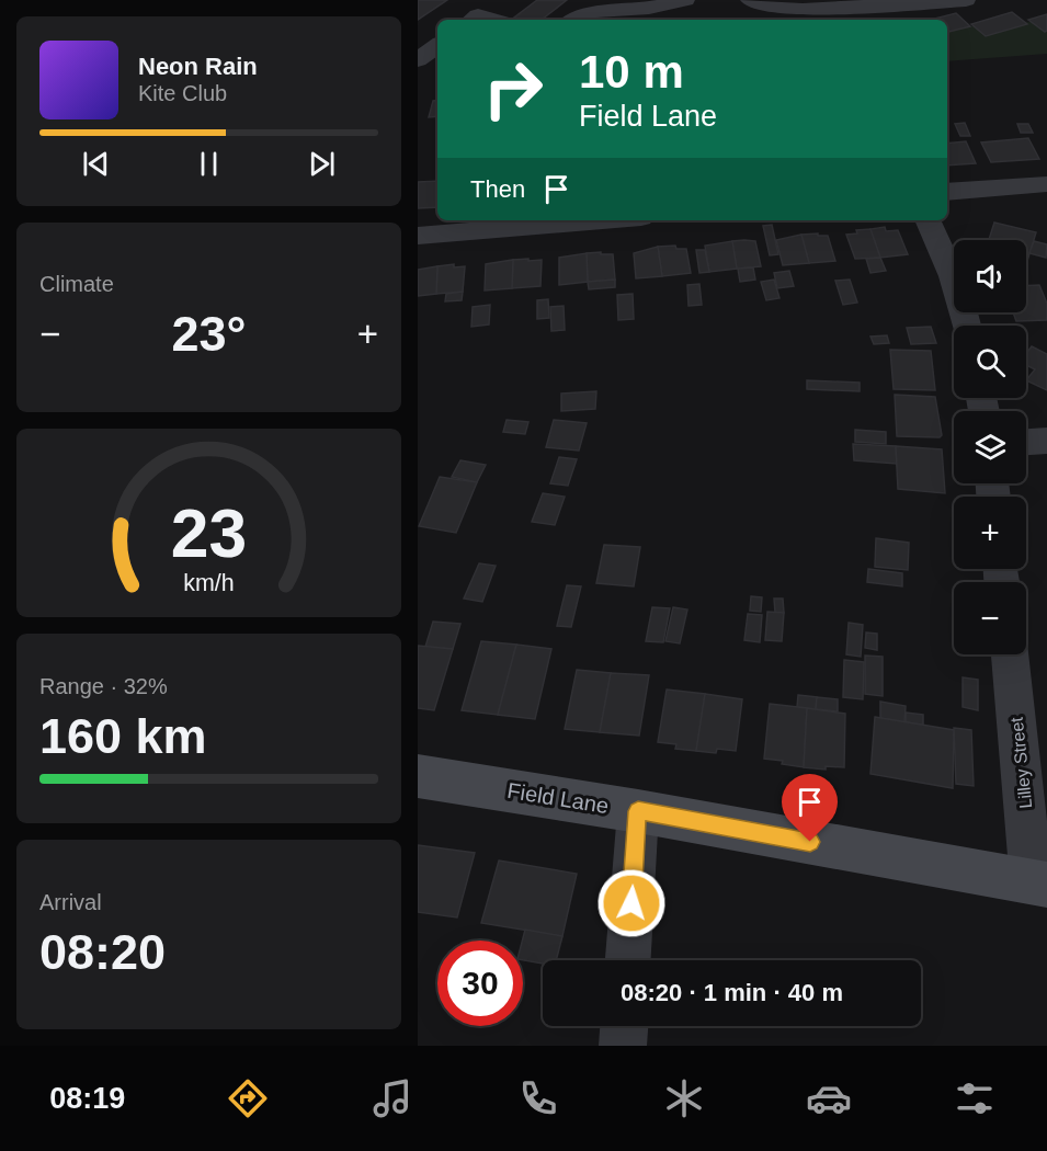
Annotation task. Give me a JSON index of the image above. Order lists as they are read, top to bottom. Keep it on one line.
{"streets":{"street":["Lilley Street","Field Lane"]},"crossings":[["Lilley Street","Field Lane"]],"page":{"turn":["10 m","Field Lane"],"song":["Neon Rain","Kite Club"],"then":"Then","tile":["Climate",["Range · 32%","160 km"],["Arrival","08:20"]],"map_buttons":["+","−"],"heat":["−","23°","+"],"limit":"30","trip":"08:20 · 1 min · 40 m","tabs":"08:19","gauge":["23","km/h"]}}
